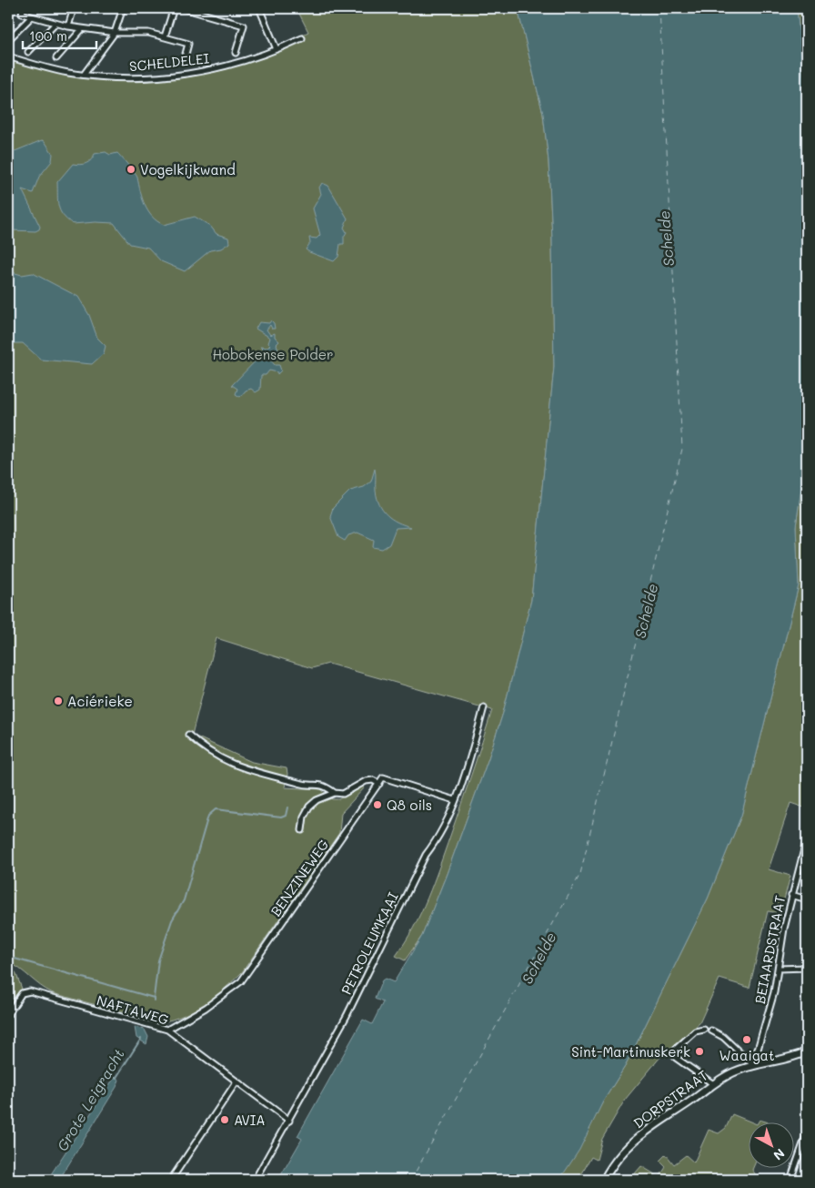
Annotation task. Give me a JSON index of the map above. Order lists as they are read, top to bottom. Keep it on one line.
{"streets":{"street":["SCHELDELEI","BENZINEWEG","PETROLEUMKAAI","BEIAARDSTRAAT","NAFTAWEG","DORPSTRAAT"]},"crossings":[["BENZINEWEG","NAFTAWEG"],["PETROLEUMKAAI","NAFTAWEG"],["BEIAARDSTRAAT","DORPSTRAAT"]],"water":["Schelde","Grote Leigracht"],"parks":["Hobokense Polder"],"places":["Vogelkijkwand","Aciérieke","Q8 oils","Waaigat","Sint-Martinuskerk","AVIA"],"scale_bar":"100 m","north":"bottom right"}
